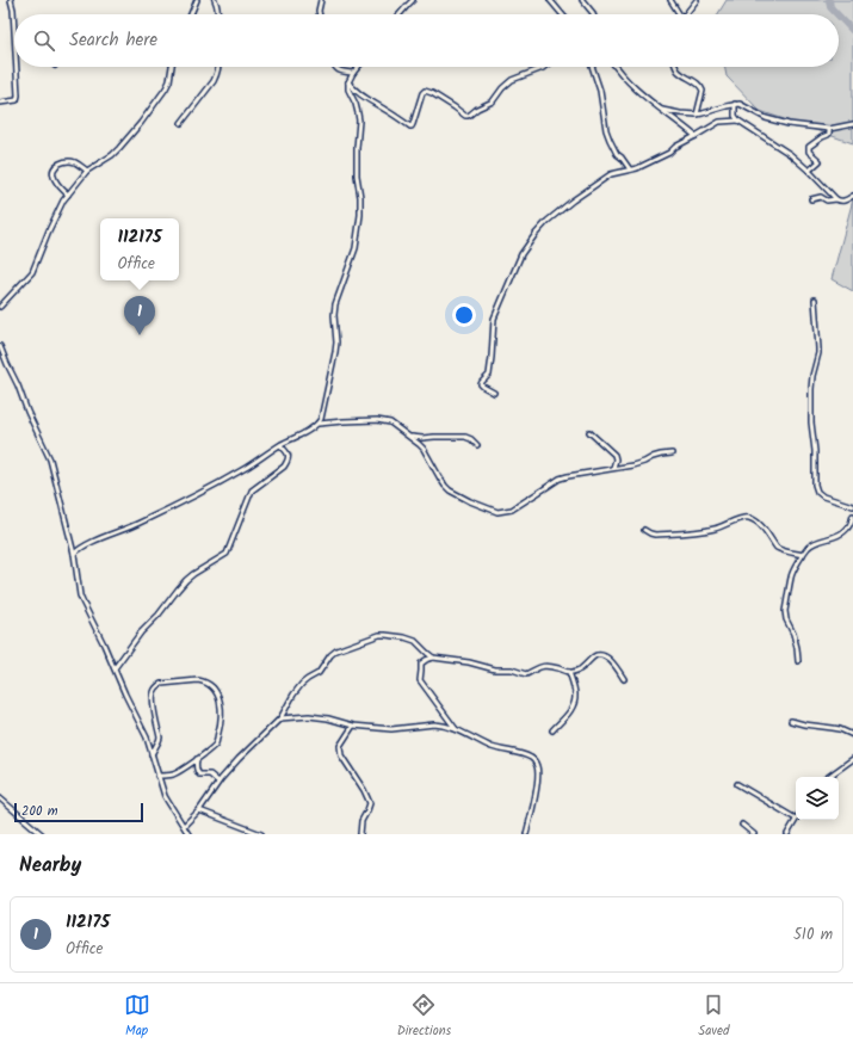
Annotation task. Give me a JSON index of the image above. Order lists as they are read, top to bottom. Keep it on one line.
{"scale_bar":"200 m","page":{"search":"Search here","popup":["112175","Office"],"pins":"1","scale":"200 m","heading":"Nearby","list":[{"mark":"1","name":"112175","note":"Office","value":"510 m"}],"nav":["Map","Directions","Saved"]}}
